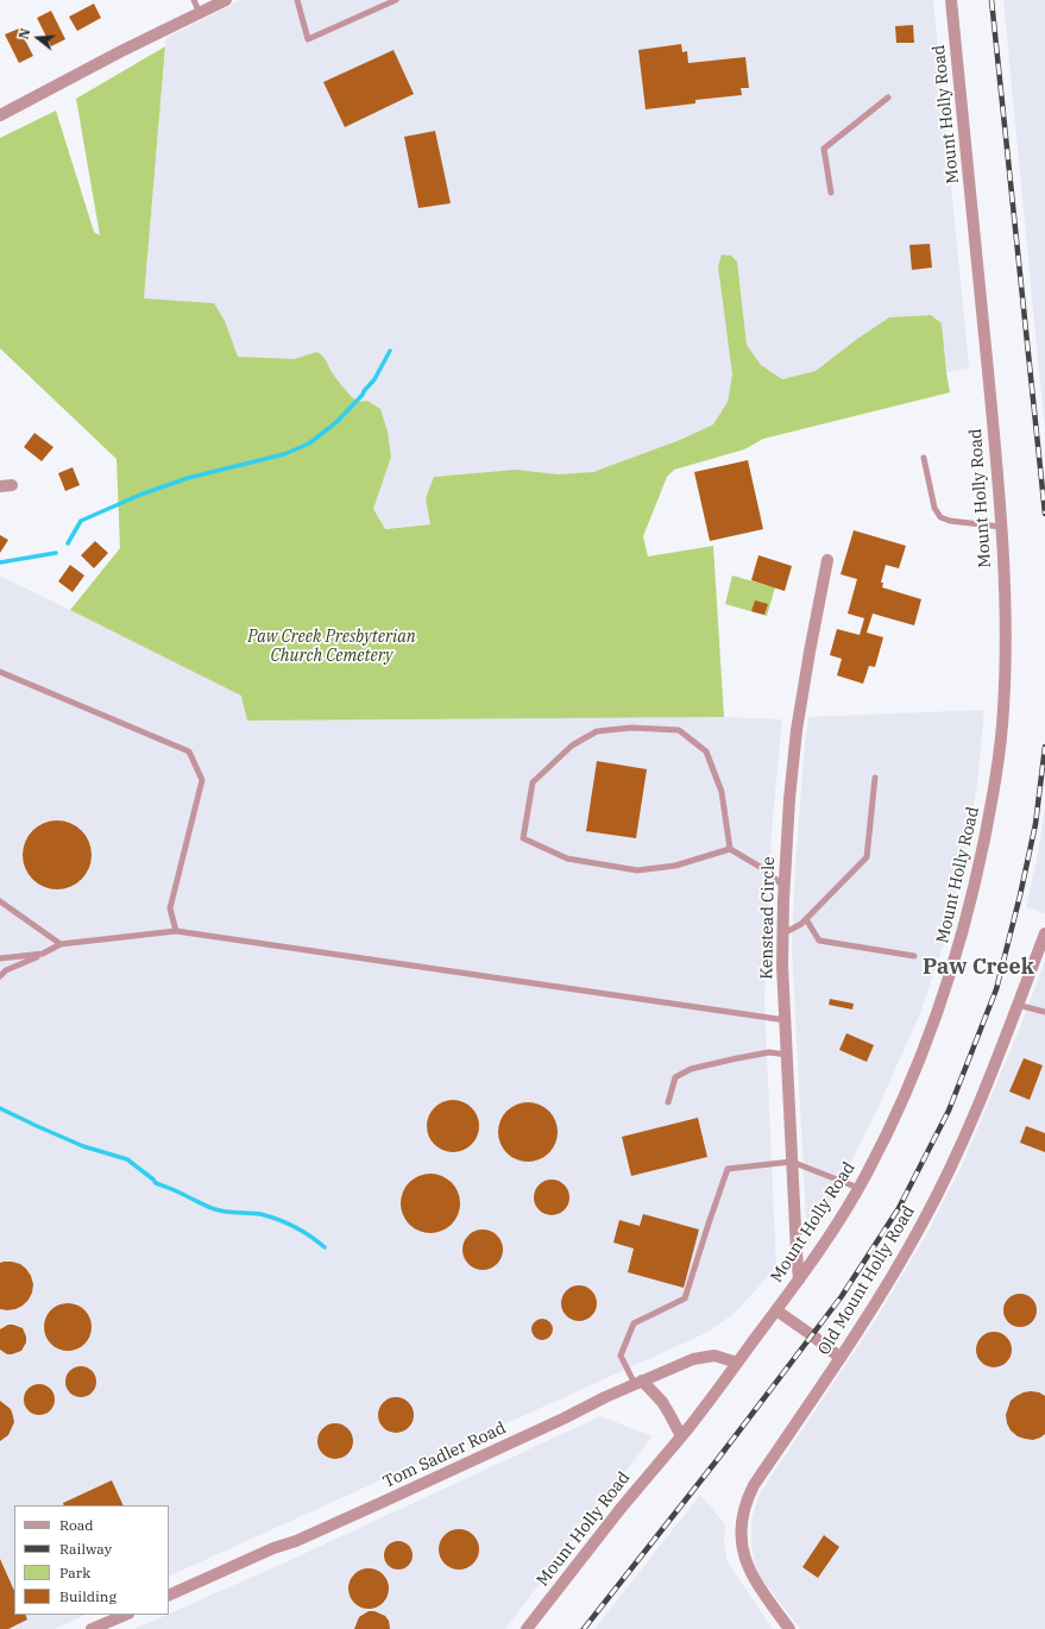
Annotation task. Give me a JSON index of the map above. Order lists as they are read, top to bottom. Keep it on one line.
{"streets":{"street":["Mount Holly Road","Kenstead Circle","Old Mount Holly Road","Tom Sadler Road"]},"crossings":[["Mount Holly Road","Kenstead Circle"],["Mount Holly Road","Tom Sadler Road"]],"districts":["Paw Creek"],"parks":["Paw Creek Presbyterian Church Cemetery"],"legend":["Road","Railway","Park","Building"],"north":"left"}
